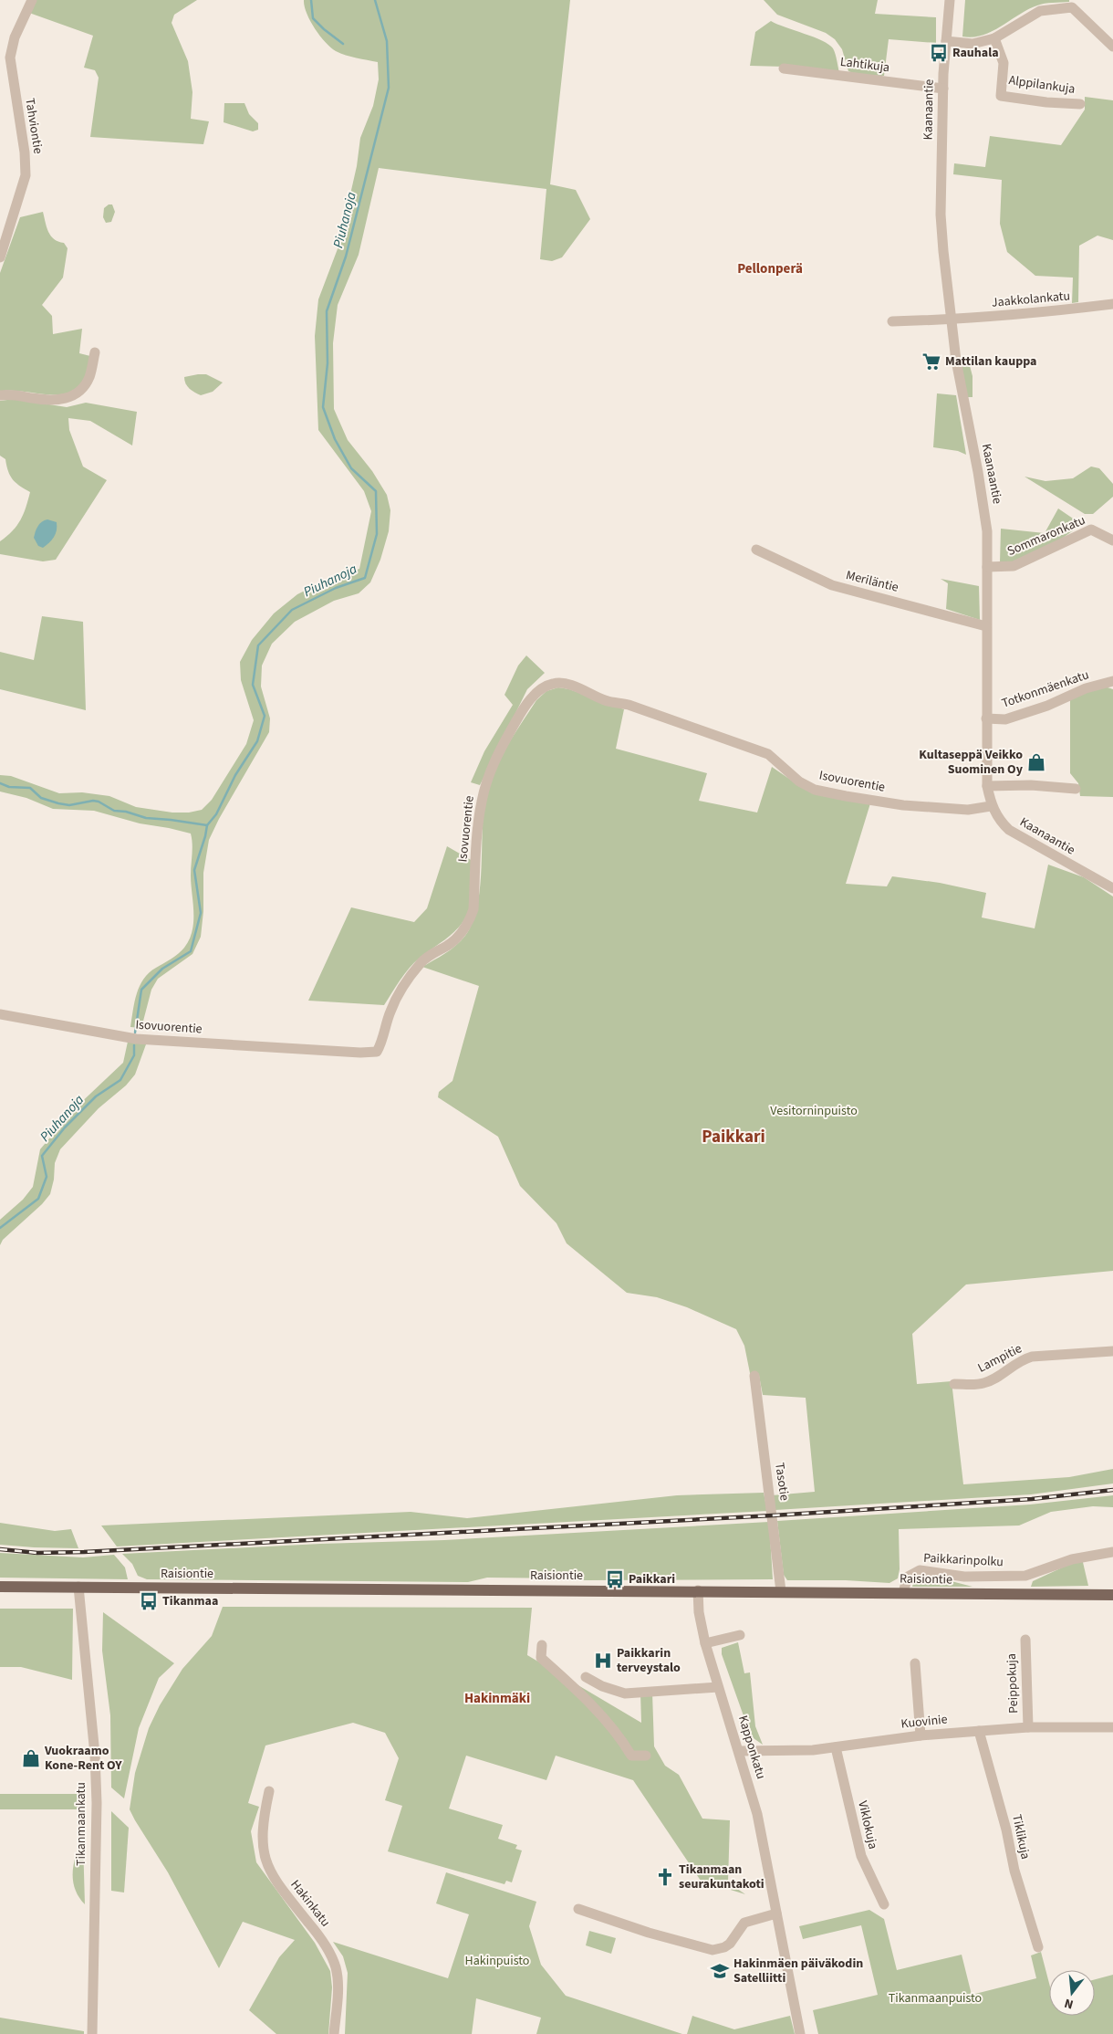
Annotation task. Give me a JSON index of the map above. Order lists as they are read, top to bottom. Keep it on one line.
{"streets":{"main road":["Raisiontie"],"street":["Lahtikuja","Alppilankuja","Kaanaantie","Tahviontie","Jaakkolankatu","Sommaronkatu","Meriläntie","Totkonmäenkatu","Isovuorentie","Lampitie","Tasotie","Paikkarinpolku","Peippokuja","Kuovinie","Kapponkatu","Tikanmaankatu","Viklokuja","Tiklikuja","Hakinkatu"]},"crossings":[["Lahtikuja","Kaanaantie"],["Kaanaantie","Jaakkolankatu"],["Kaanaantie","Sommaronkatu"],["Kaanaantie","Meriläntie"],["Kaanaantie","Totkonmäenkatu"],["Kaanaantie","Isovuorentie"],["Tasotie","Raisiontie"],["Paikkarinpolku","Raisiontie"],["Raisiontie","Kapponkatu"],["Raisiontie","Tikanmaankatu"],["Peippokuja","Kuovinie"],["Kuovinie","Kapponkatu"],["Kuovinie","Viklokuja"],["Kuovinie","Tiklikuja"]],"districts":["Pellonperä","Paikkari","Hakinmäki"],"water":["Piuhanoja"],"parks":["Vesitorninpuisto","Hakinpuisto","Tikanmaanpuisto"],"places":{"bus stop":["Rauhala","Paikkari","Tikanmaa"],"supermarket":["Mattilan kauppa"],"shop":["Kultaseppä Veikko Suominen Oy","Vuokraamo Kone-Rent OY"],"hospital":["Paikkarin terveystalo"],"church":["Tikanmaan seurakuntakoti"],"school or university":["Hakinmäen päiväkodin Satelliitti"]},"north":"bottom"}
